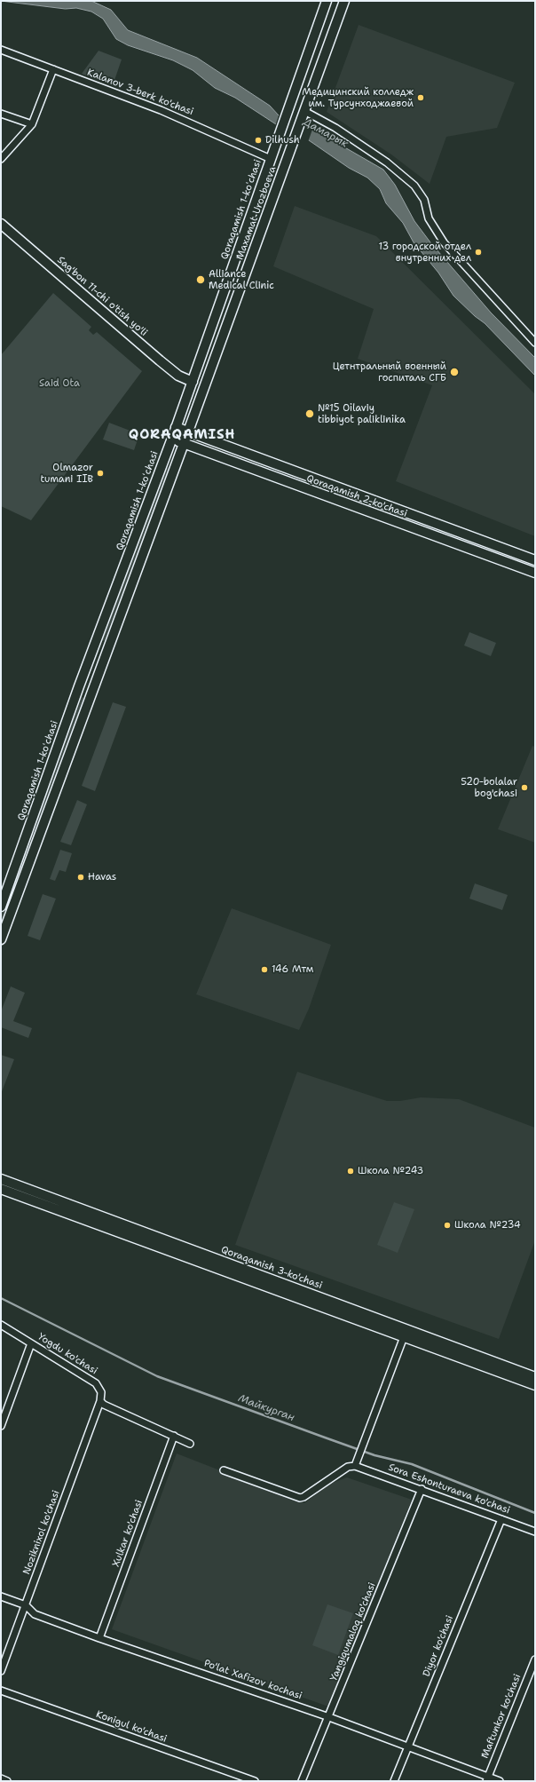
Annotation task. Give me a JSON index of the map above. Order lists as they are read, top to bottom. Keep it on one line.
{"streets":{"main road":["Qoraqamish 1-koʻchasi","Maxamat Urozboeva","Sag'bon 11-chi o'tish yo'li","Qoraqamish 2-ko'chasi","Qoraqamish 3-ko'chasi"],"street":["Kalanov 3-berk ko'chasi","Yogdu ko'chasi","Sora Eshonturaeva ko'chasi","Noziknixol ko'chasi","Xulkar ko'chasi","Yangiqumaloq ko'chasi","Diyor ko'chasi","Po'lat Xafizov kochasi","Maftunkor ko'chasi","Konigul ko'chasi"]},"crossings":[["Kalanov 3-berk ko'chasi","Qoraqamish 1-koʻchasi"],["Qoraqamish 1-koʻchasi","Sag'bon 11-chi o'tish yo'li"],["Qoraqamish 1-koʻchasi","Qoraqamish 2-ko'chasi"],["Maxamat Urozboeva","Qoraqamish 2-ko'chasi"],["Yogdu ko'chasi","Noziknixol ko'chasi"],["Sora Eshonturaeva ko'chasi","Yangiqumaloq ko'chasi"],["Sora Eshonturaeva ko'chasi","Diyor ko'chasi"],["Noziknixol ko'chasi","Po'lat Xafizov kochasi"],["Xulkar ko'chasi","Po'lat Xafizov kochasi"],["Yangiqumaloq ko'chasi","Po'lat Xafizov kochasi"],["Diyor ko'chasi","Po'lat Xafizov kochasi"],["Po'lat Xafizov kochasi","Maftunkor ko'chasi"]],"districts":["QORAQAMISH"],"water":["Дамарык","Майкурган"],"parks":["Said Ota"],"places":["Медицинский колледж им. Турсунходжаевой","Dilhush","13 городской отдел внутренних дел","Alliance Medical Clinic","Цетнтральный военный госпиталь СГБ","№15 Oilaviy tibbiyot paliklinika","Olmazor tumani IIB","520-bolalar bog'chasi","Havas","146 Мтм","Школа №243","Школа №234"]}
